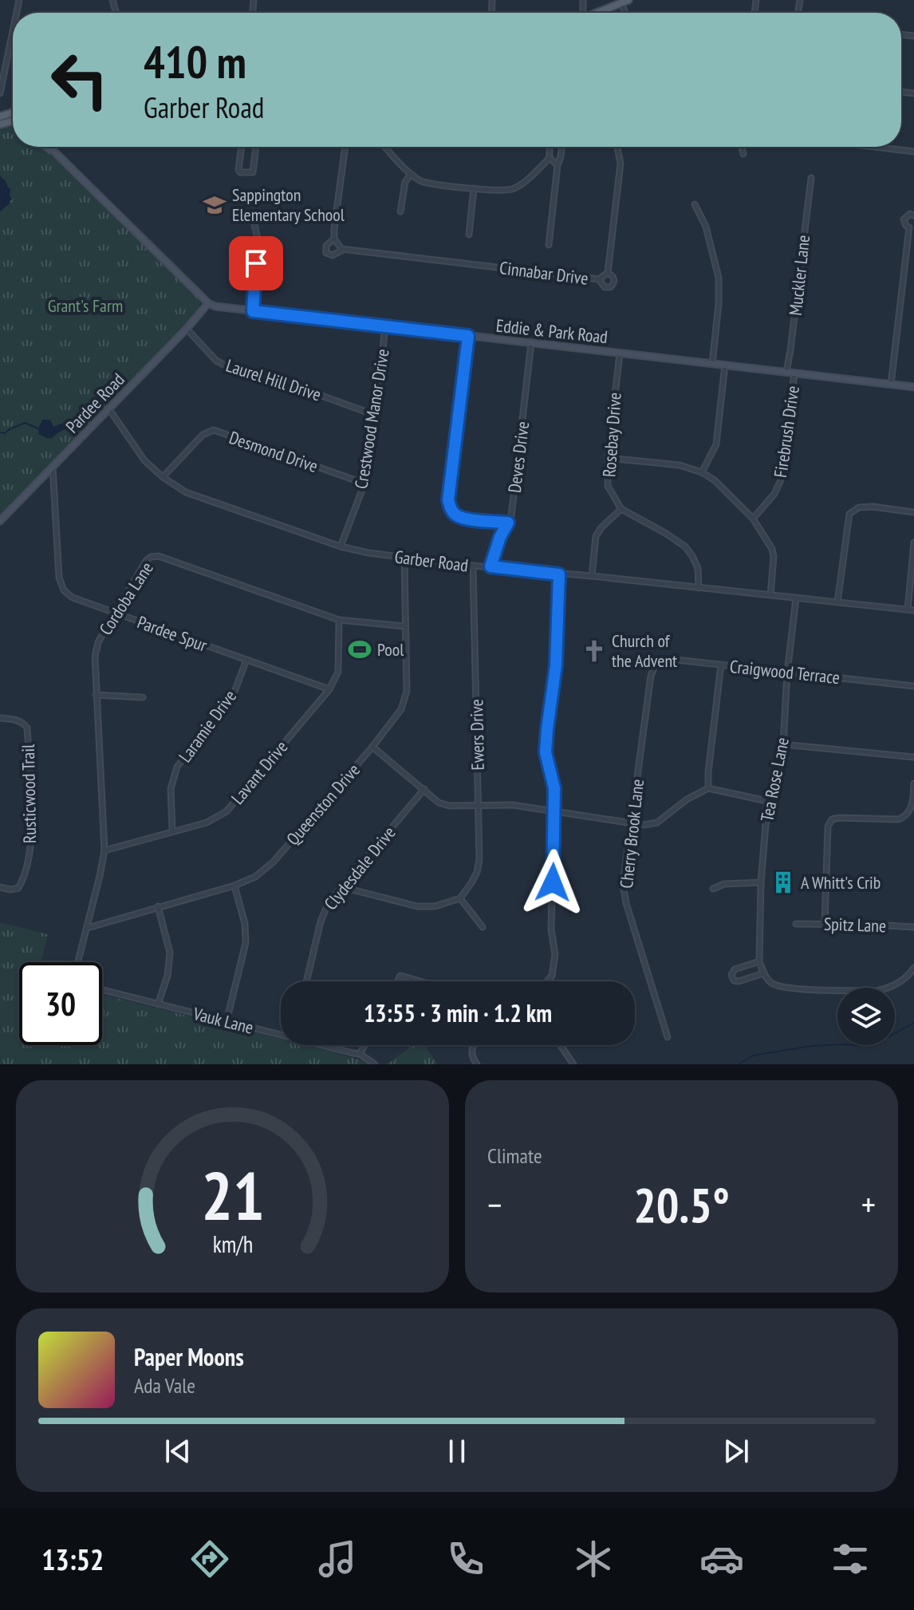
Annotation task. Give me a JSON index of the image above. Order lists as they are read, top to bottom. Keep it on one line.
{"streets":{"street":["Cinnabar Drive","Muckler Lane","Eddie & Park Road","Laurel Hill Drive","Pardee Road","Crestwood Manor Drive","Firebrush Drive","Rosebay Drive","Desmond Drive","Deves Drive","Garber Road","Cordoba Lane","Pardee Spur","Craigwood Terrace","Laramie Drive","Ewers Drive","Lavant Drive","Tea Rose Lane","Rusticwood Trail","Queenston Drive","Cherry Brook Lane","Clydesdale Drive","Spitz Lane","Vauk Lane"]},"crossings":[["Muckler Lane","Eddie & Park Road"],["Eddie & Park Road","Pardee Road"],["Eddie & Park Road","Crestwood Manor Drive"],["Eddie & Park Road","Firebrush Drive"],["Eddie & Park Road","Rosebay Drive"],["Eddie & Park Road","Deves Drive"],["Laurel Hill Drive","Pardee Road"],["Laurel Hill Drive","Crestwood Manor Drive"],["Pardee Road","Garber Road"],["Pardee Road","Pardee Spur"],["Crestwood Manor Drive","Desmond Drive"],["Crestwood Manor Drive","Garber Road"],["Desmond Drive","Garber Road"],["Deves Drive","Garber Road"],["Garber Road","Ewers Drive"],["Garber Road","Tea Rose Lane"],["Garber Road","Queenston Drive"],["Cordoba Lane","Pardee Spur"],["Cordoba Lane","Lavant Drive"],["Cordoba Lane","Queenston Drive"],["Pardee Spur","Laramie Drive"],["Pardee Spur","Lavant Drive"],["Craigwood Terrace","Tea Rose Lane"],["Craigwood Terrace","Cherry Brook Lane"],["Laramie Drive","Lavant Drive"]],"parks":["Grant's Farm"],"places":{"school or university":["Sappington Elementary School"],"sports":["Pool"],"church":["Church of the Advent"],"building":["A Whitt's Crib"]},"page":{"turn":["410 m","Garber Road"],"limit":"30","trip":"13:55 · 3 min · 1.2 km","tile":"Climate","heat":["−","20.5°","+"],"song":["Paper Moons","Ada Vale"],"tabs":"13:52","gauge":["21","km/h"]}}
